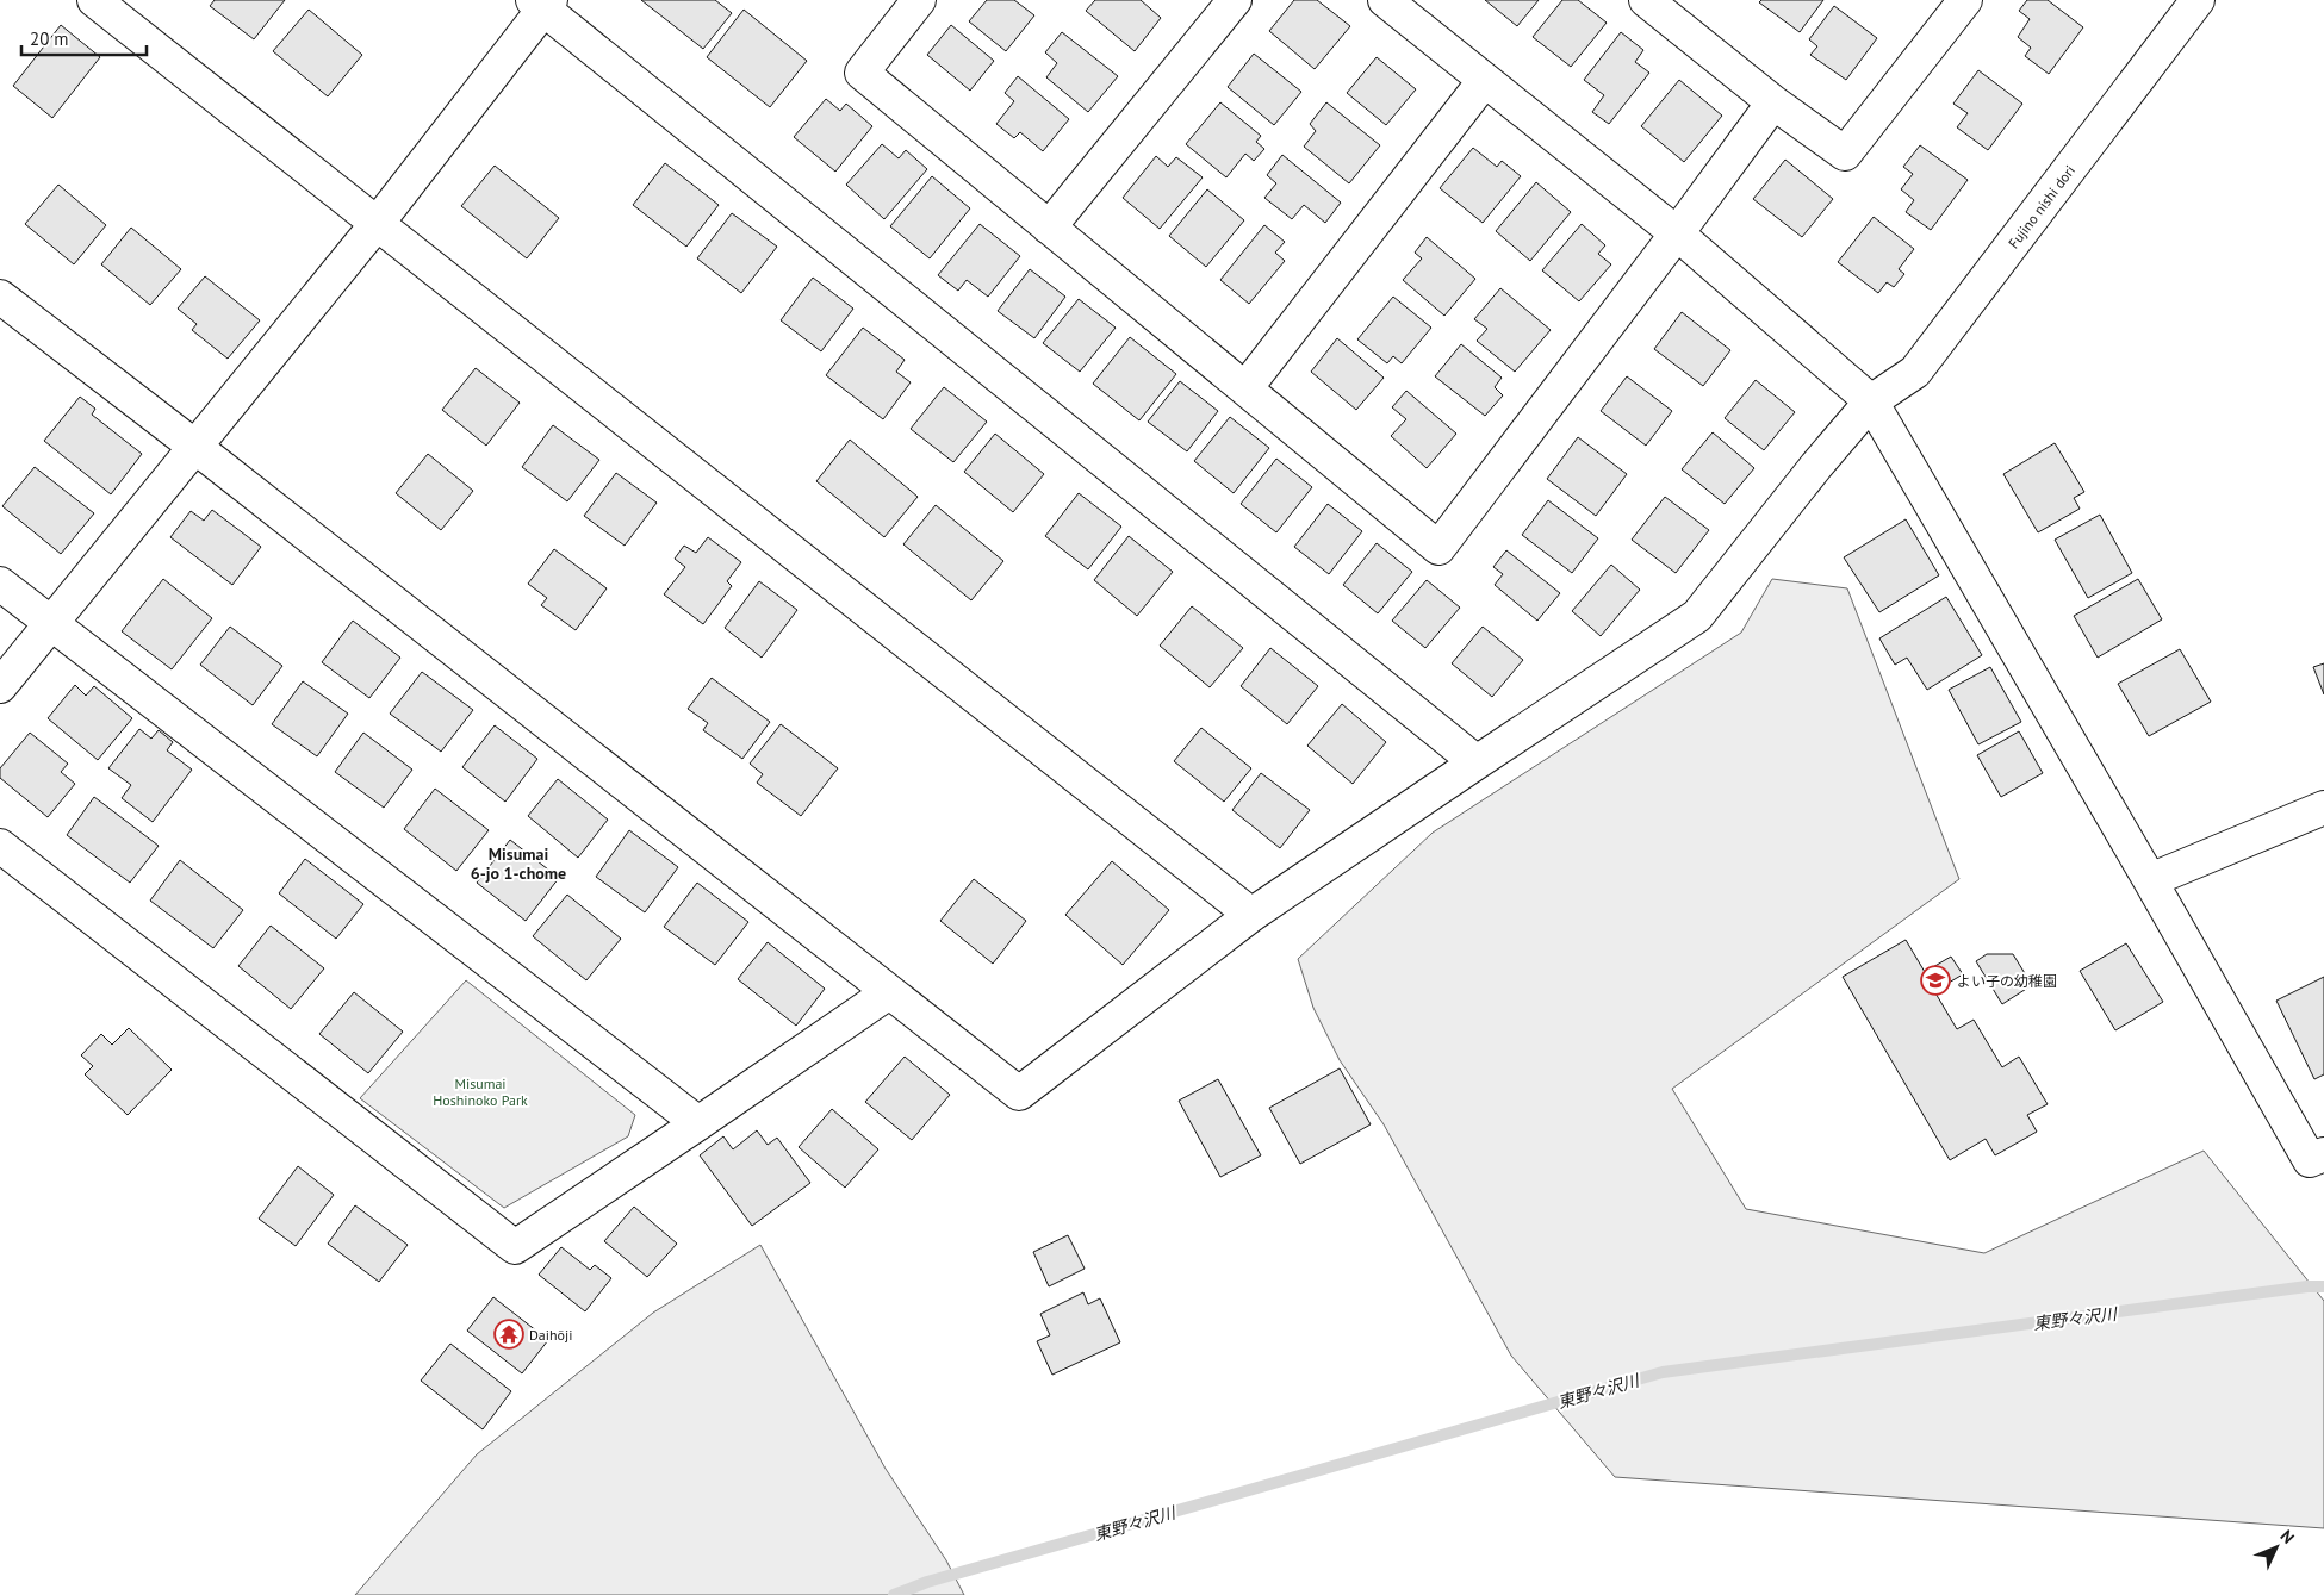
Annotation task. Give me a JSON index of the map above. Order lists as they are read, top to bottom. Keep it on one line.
{"streets":{"street":["Fujino nishi dori"]},"districts":["Misumai 6-jo 1-chome"],"water":["東野々沢川"],"parks":["Misumai Hoshinoko Park"],"places":{"school or university":["よい子の幼稚園"],"temple":["Daihōji"]},"scale_bar":"20 m","north":"top right"}
